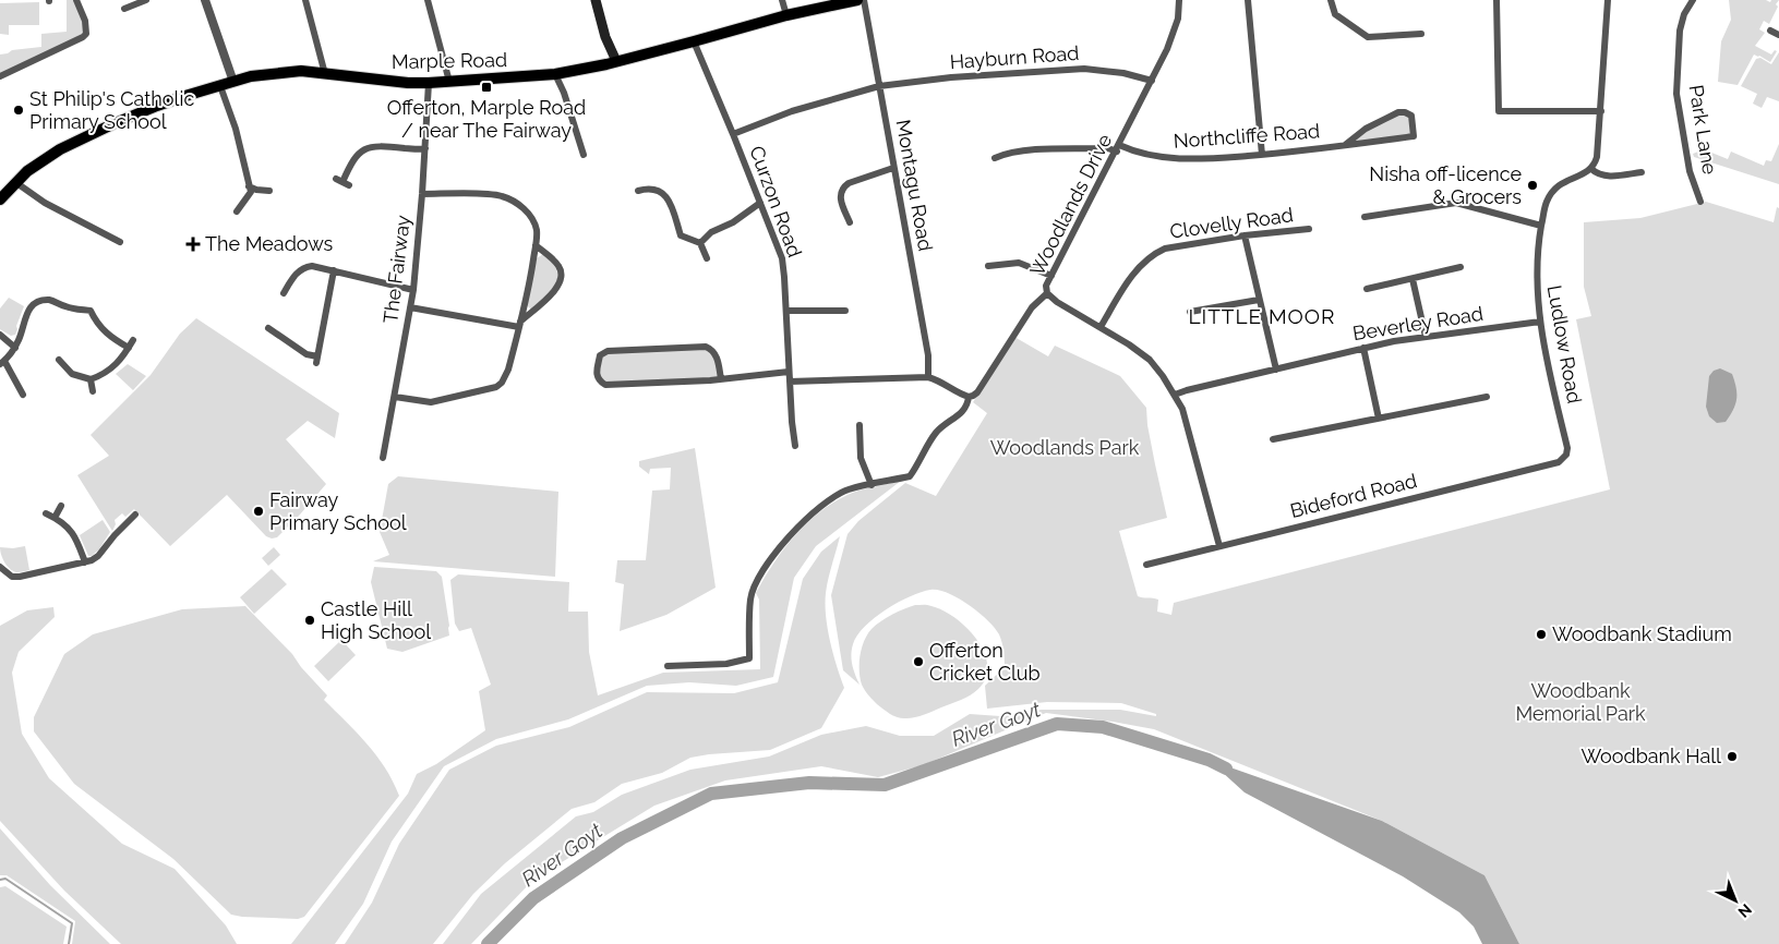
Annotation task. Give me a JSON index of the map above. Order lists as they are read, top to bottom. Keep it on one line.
{"streets":{"main road":["Marple Road"],"street":["Hayburn Road","Park Lane","Northcliffe Road","Montagu Road","Curzon Road","Woodlands Drive","Clovelly Road","The Fairway","Beverley Road","Ludlow Road","Bideford Road"]},"crossings":[["Hayburn Road","Montagu Road"],["Hayburn Road","Curzon Road"],["Hayburn Road","Woodlands Drive"],["Marple Road","Curzon Road"],["Marple Road","The Fairway"],["Northcliffe Road","Woodlands Drive"],["Beverley Road","Ludlow Road"],["Ludlow Road","Bideford Road"]],"districts":["LITTLE MOOR"],"water":["River Goyt"],"parks":["Woodlands Park","Woodbank Memorial Park"],"places":{"transit":["Offerton, Marple Road / near The Fairway"],"other":["St Philip's Catholic Primary School","Nisha off-licence & Grocers","Fairway Primary School","Castle Hill High School","Woodbank Stadium","Offerton Cricket Club","Woodbank Hall"],"health":["The Meadows"]},"north":"bottom right"}
